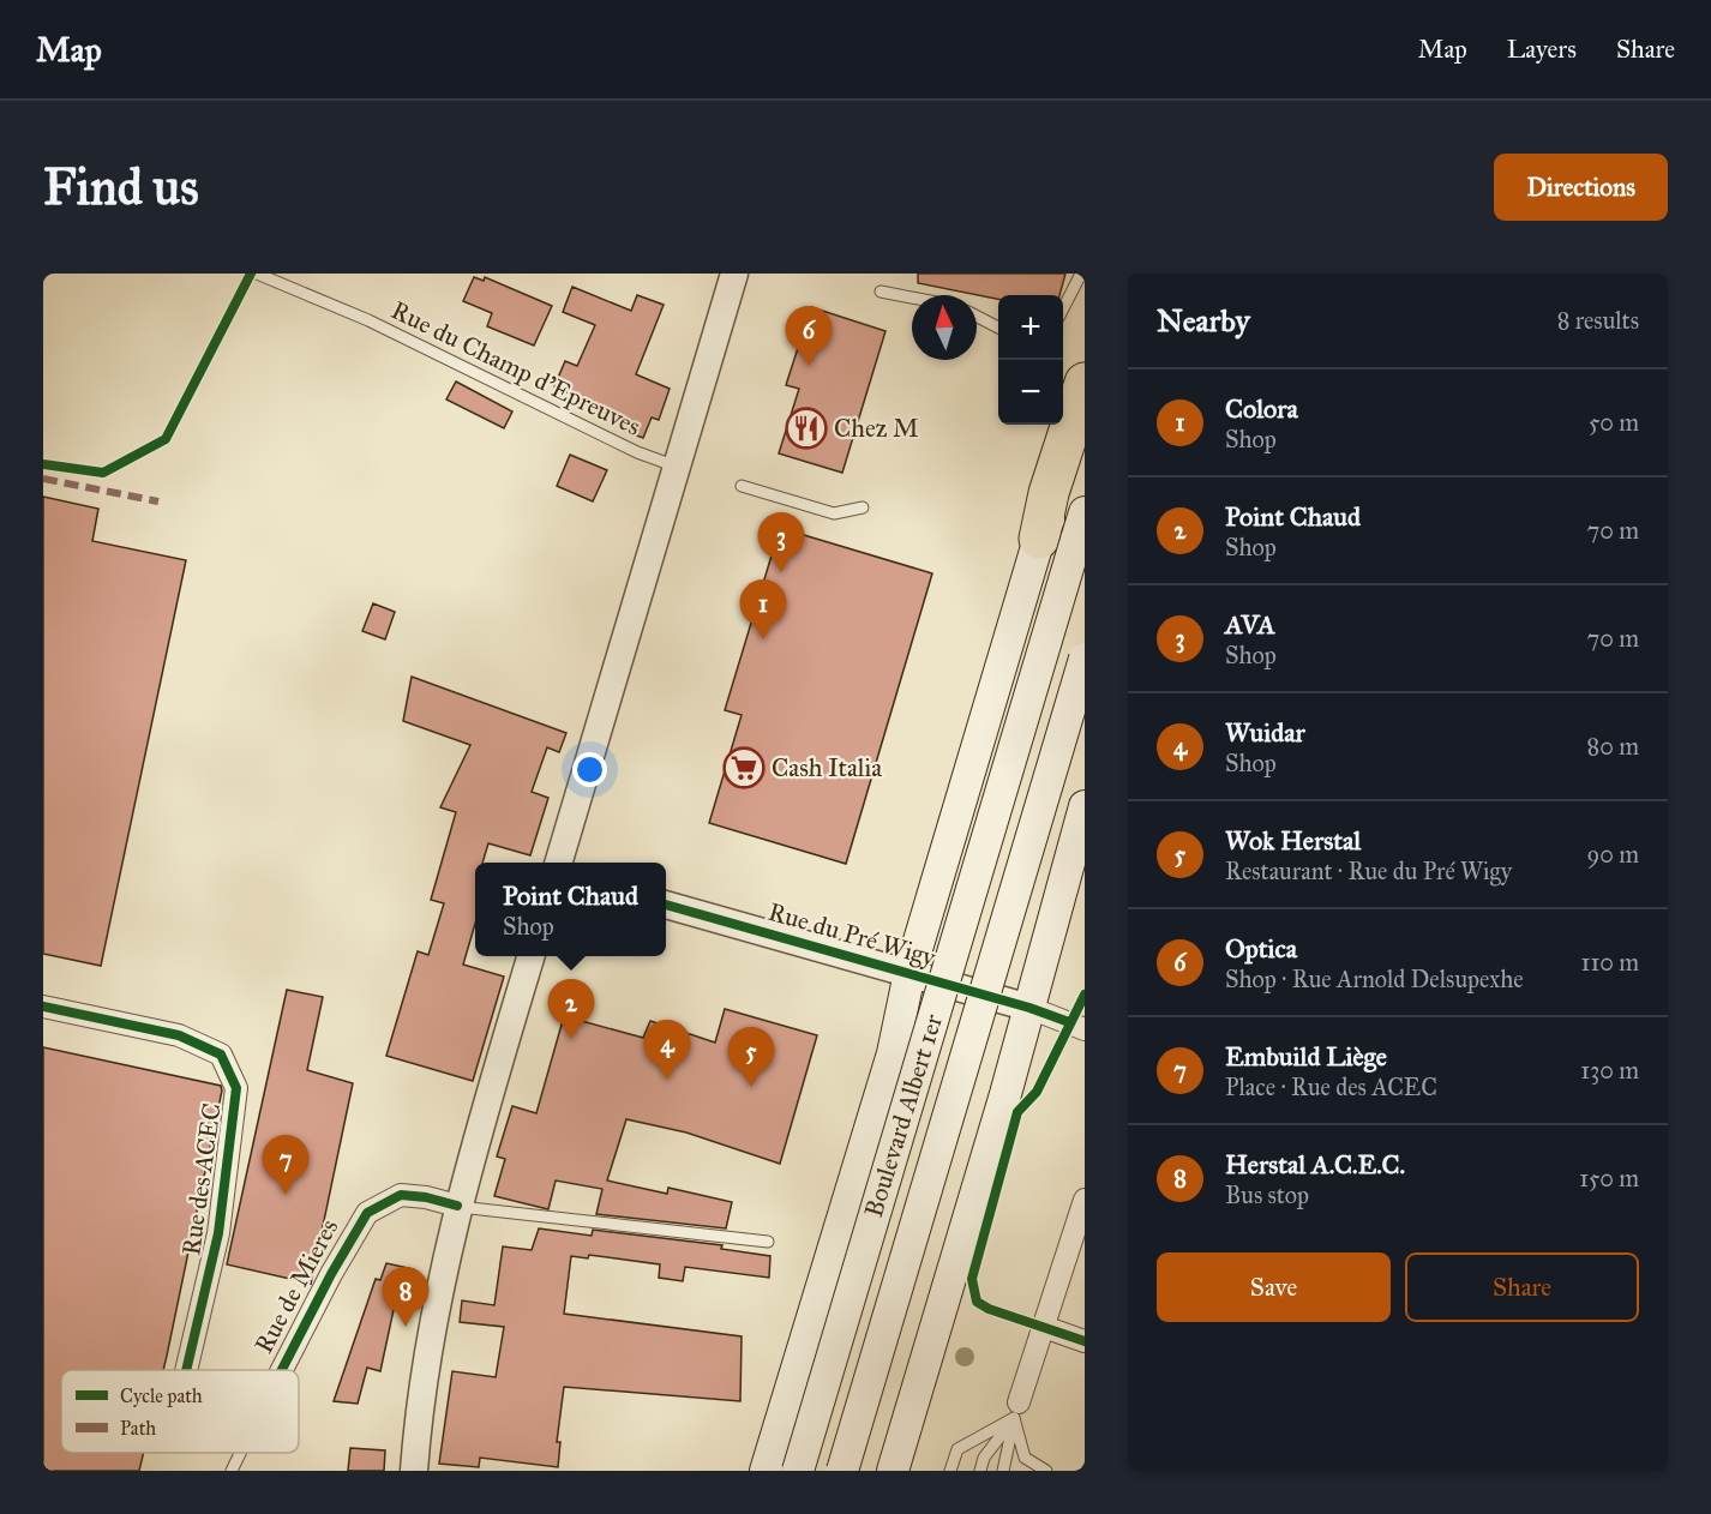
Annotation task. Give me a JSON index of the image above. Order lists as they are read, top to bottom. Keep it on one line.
{"streets":{"main road":["Boulevard Albert 1er"],"street":["Rue du Pré Wigy","Rue des ACEC","Rue de Mieres"],"lane":["Rue du Champ d'Epreuves"]},"places":{"restaurant":["Chez M"],"supermarket":["Cash Italia"]},"legend":["Cycle path","Path"],"north":"top","page":{"header":"Map","nav":["Map","Layers","Share"],"buttons":["Directions",["Save","Share"]],"title":"Find us","heading":["Nearby","8 results"],"map_buttons":["+","−"],"pins":["6","3","1","2","4","5","7","8"],"list":[{"mark":"1","name":"Colora","note":"Shop","value":"50 m"},{"mark":"2","name":"Point Chaud","note":"Shop","value":"70 m"},{"mark":"3","name":"AVA","note":"Shop","value":"70 m"},{"mark":"4","name":"Wuidar","note":"Shop","value":"80 m"},{"mark":"5","name":"Wok Herstal","note":"Restaurant · Rue du Pré Wigy","value":"90 m"},{"mark":"6","name":"Optica","note":"Shop · Rue Arnold Delsupexhe","value":"110 m"},{"mark":"7","name":"Embuild Liège","note":"Place · Rue des ACEC","value":"130 m"},{"mark":"8","name":"Herstal A.C.E.C.","note":"Bus stop","value":"150 m"}],"popup":["Point Chaud","Shop"]}}
